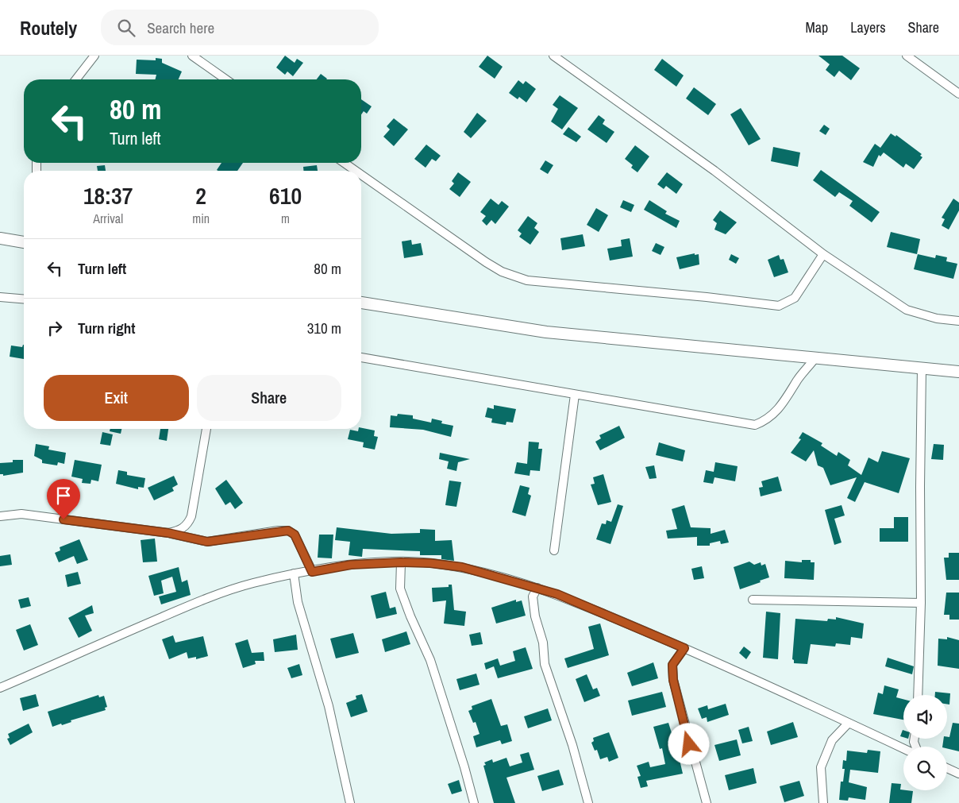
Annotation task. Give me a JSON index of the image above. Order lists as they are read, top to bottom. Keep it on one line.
{"page":{"header":"Routely","search":"Search here","nav":["Map","Layers","Share"],"turn":["80 m","Turn left"],"eta":["18:37","Arrival","2","min","610","m"],"list":[{"name":"Turn left","value":"80 m"},{"name":"Turn right","value":"310 m"}],"buttons":["Exit","Share"]}}
